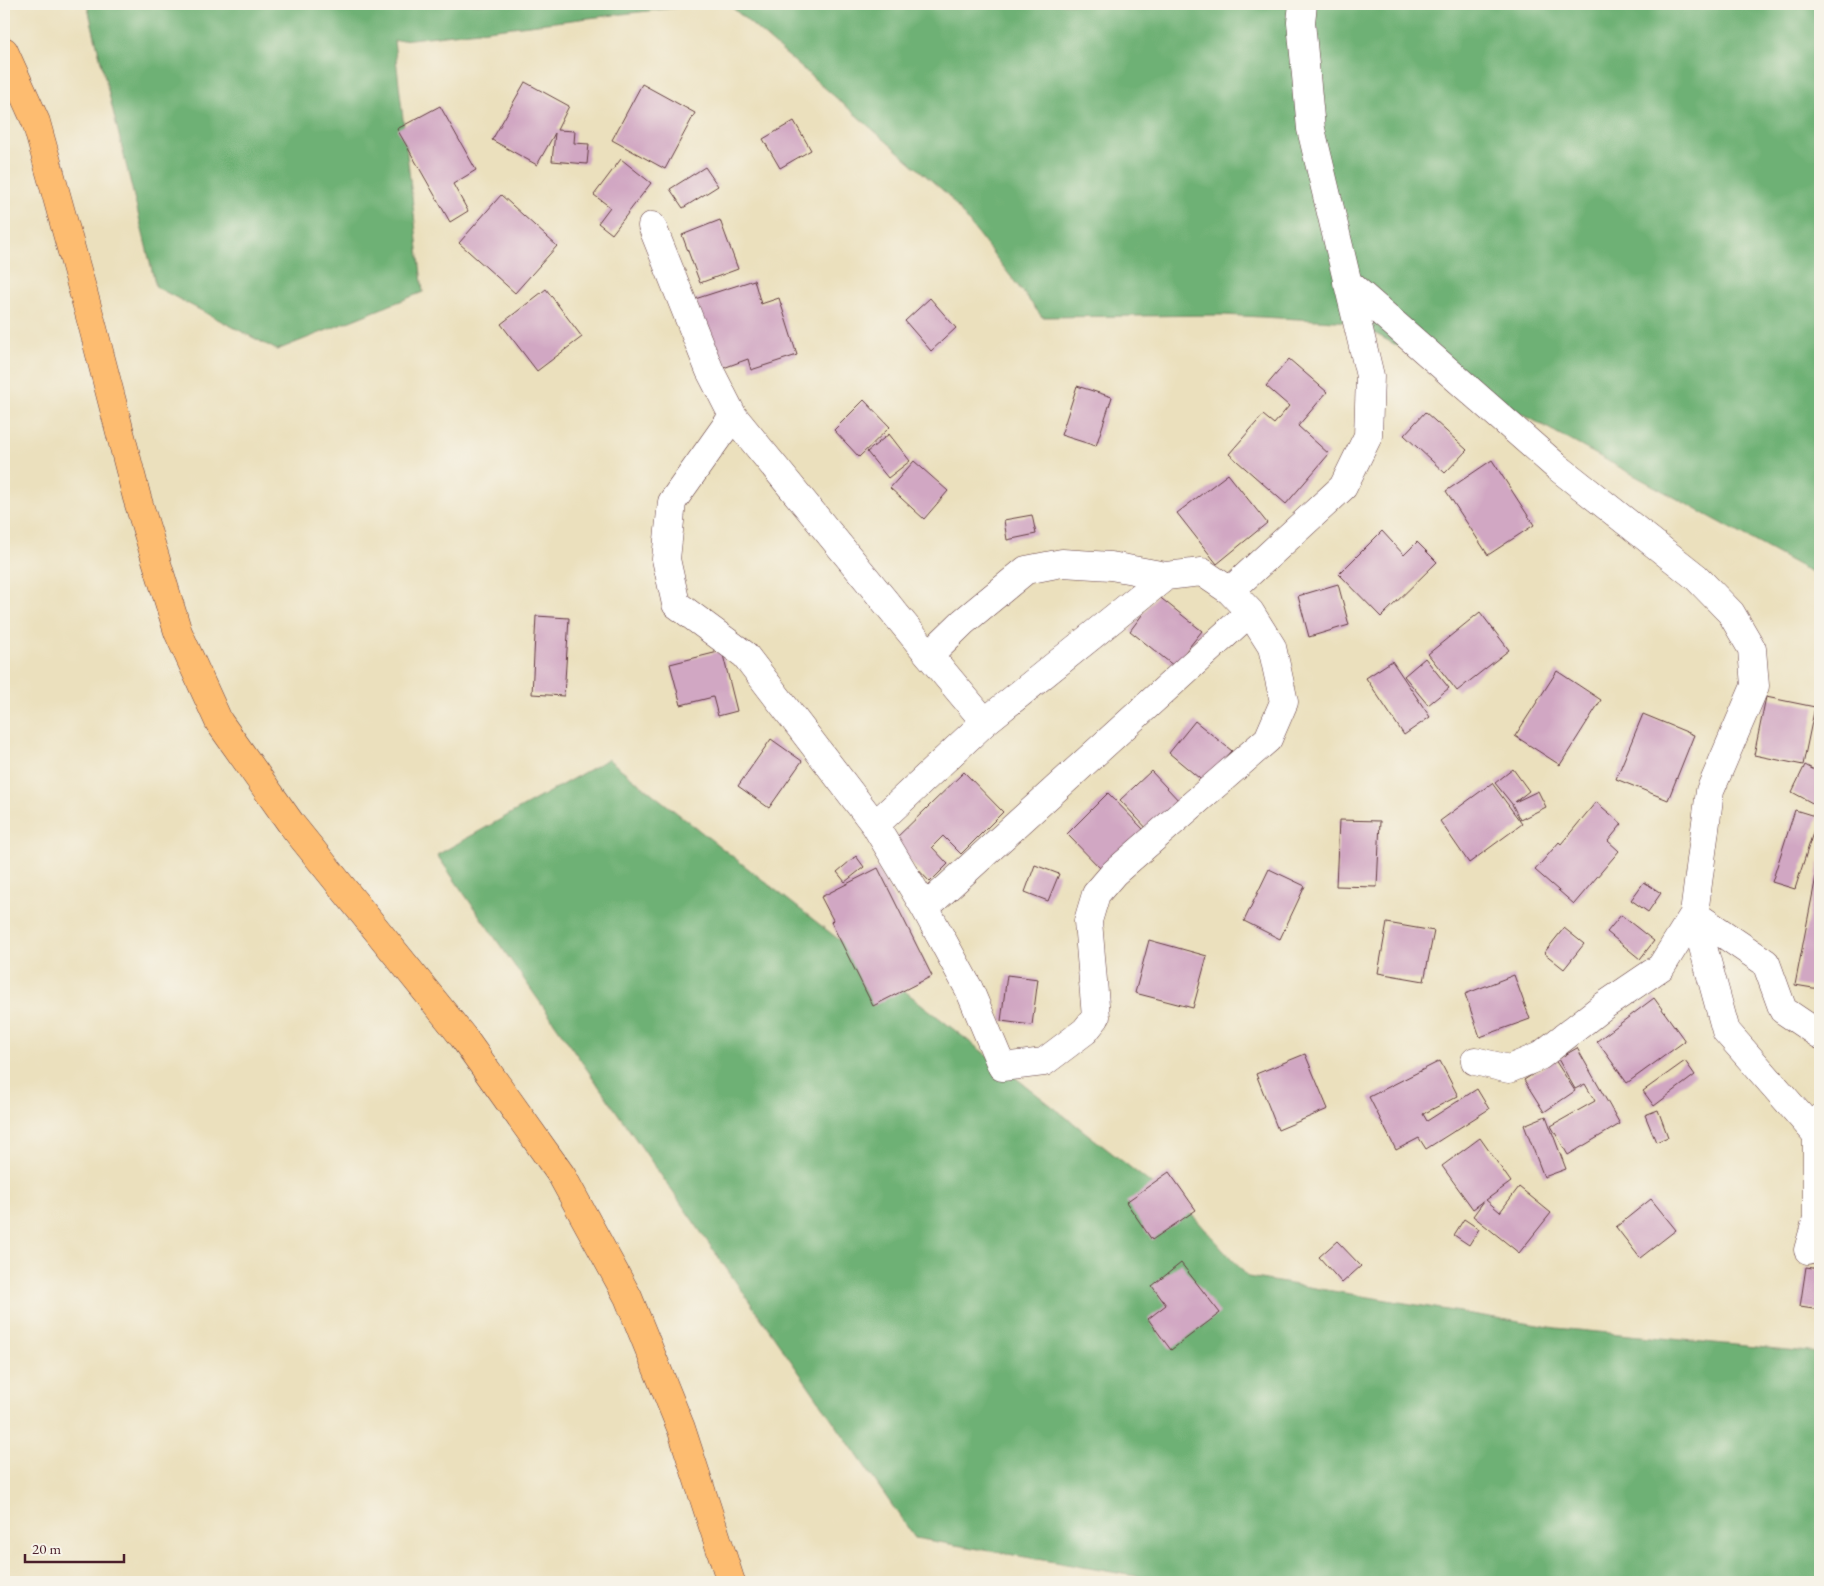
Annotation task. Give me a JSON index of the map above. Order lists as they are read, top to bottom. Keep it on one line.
{"scale_bar":"20 m"}
